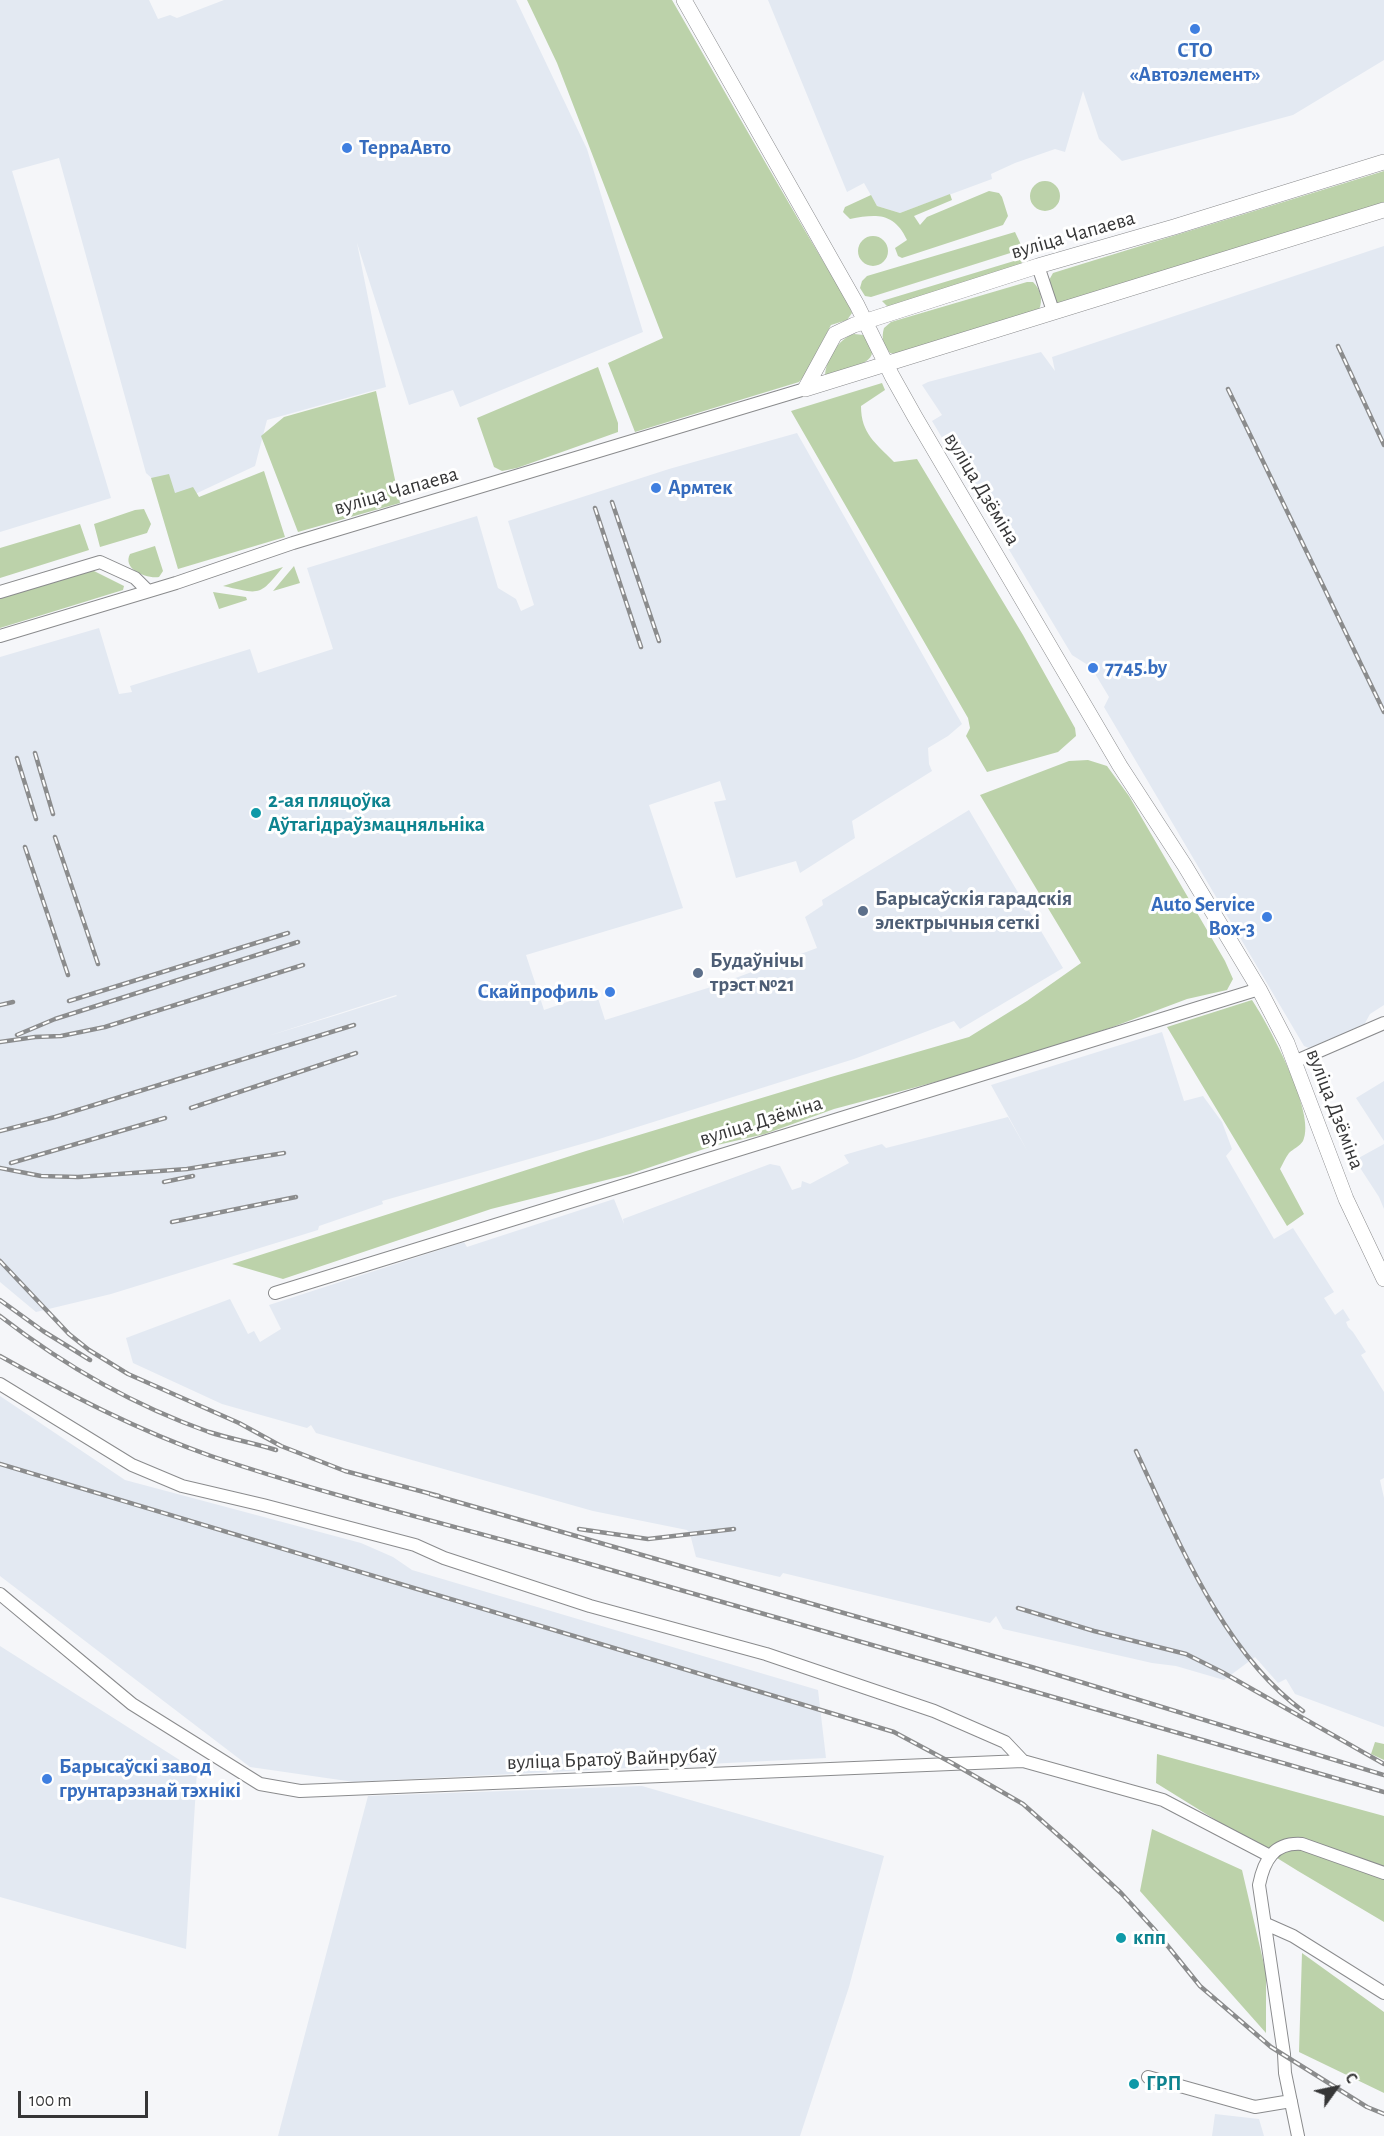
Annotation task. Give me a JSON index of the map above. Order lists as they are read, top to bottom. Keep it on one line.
{"streets":{"main road":["вуліца Чапаева","вуліца Дзёміна"],"street":["вуліца Братоў Вайнрубаў"]},"crossings":[["вуліца Чапаева","вуліца Дзёміна"]],"places":["СТО «Автоэлемент»","ТерраАвто","Армтек","7745.by","2-ая пляцоўка Аўтагідраўзмацняльніка","Барысаўскія гарадскія электрычныя сеткі","Auto Service Box-3","Будаўнічы трэст №21","Скайпрофиль","Барысаўскі завод грунтарэзнай тэхнікі","кпп","ГРП"],"scale_bar":"100 m","north":"top right"}
